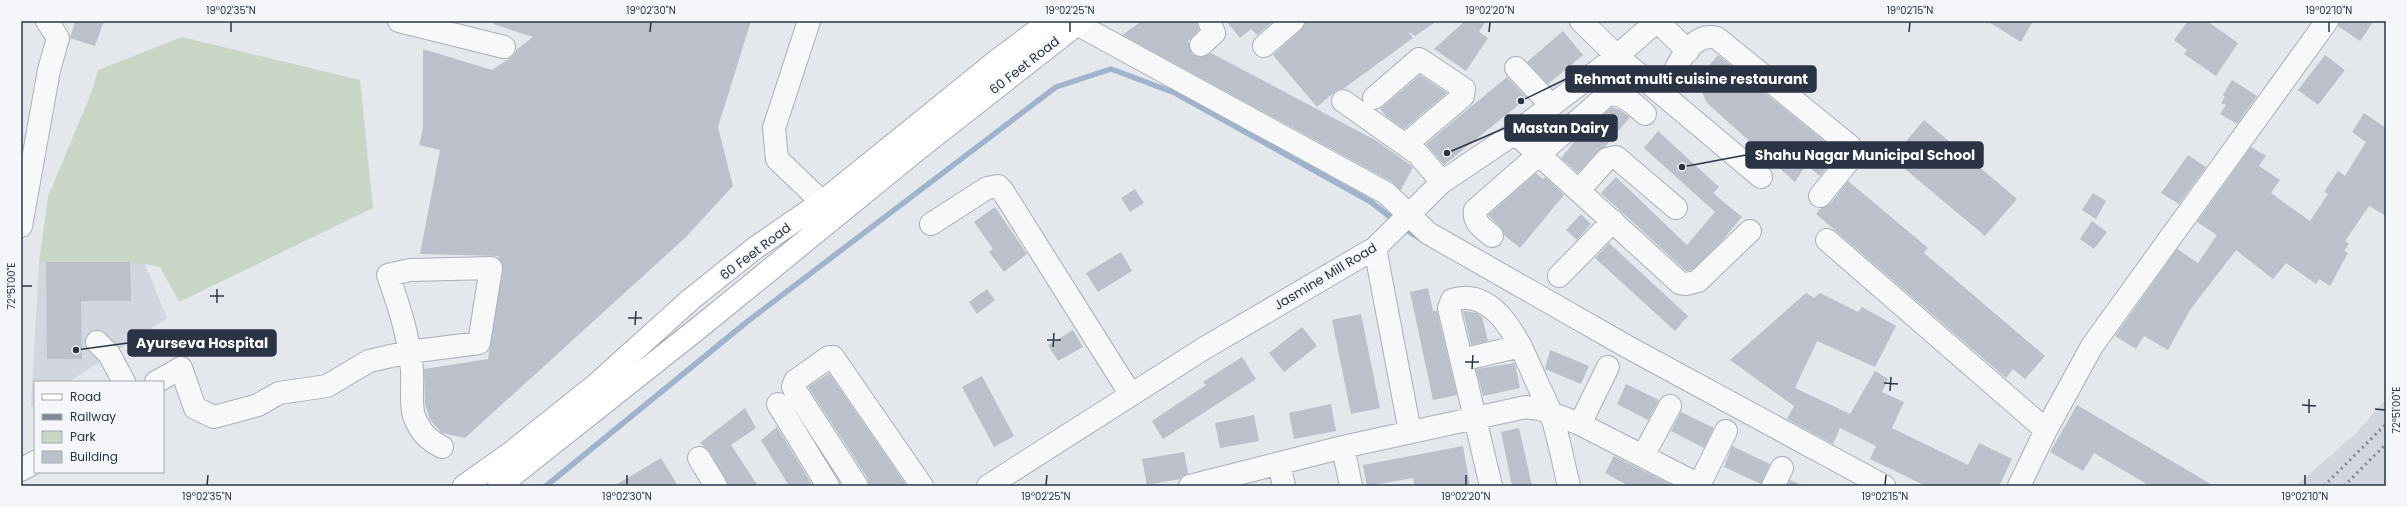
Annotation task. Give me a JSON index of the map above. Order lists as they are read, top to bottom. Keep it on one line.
{"streets":{"main road":["60 Feet Road"],"street":["Jasmine Mill Road"]},"places":["Rehmat multi cuisine restaurant","Mastan Dairy","Shahu Nagar Municipal School","Ayurseva Hospital"],"legend":["Road","Railway","Park","Building"],"coordinates":["19°02'35\"N","19°02'30\"N","19°02'25\"N","19°02'20\"N","19°02'15\"N","19°02'10\"N","72°51'00\"E"]}
